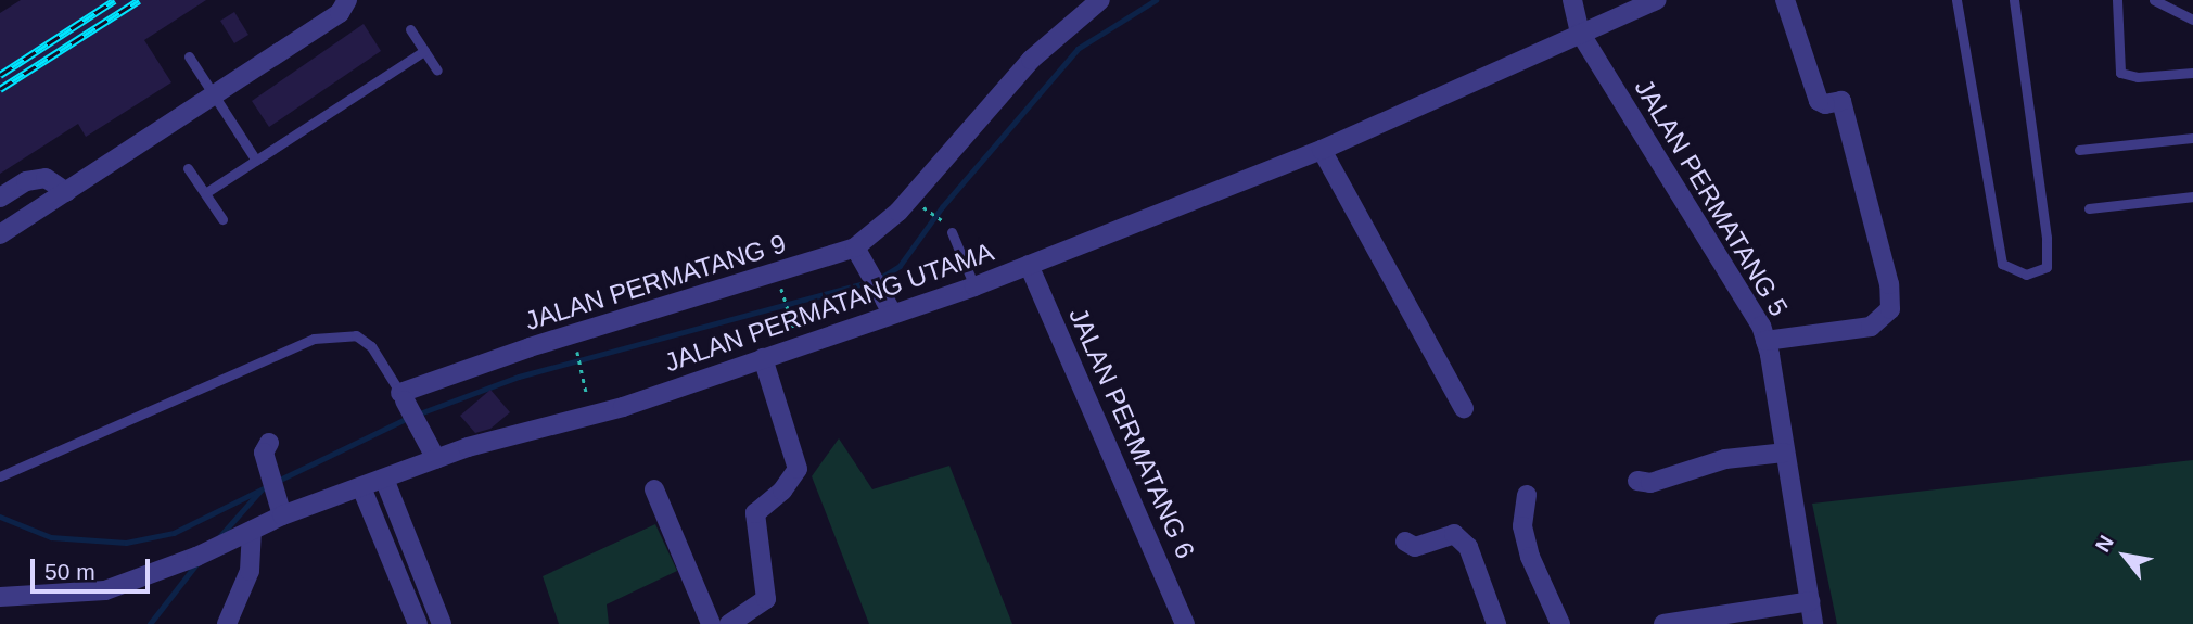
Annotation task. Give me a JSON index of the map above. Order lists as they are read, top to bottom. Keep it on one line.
{"streets":{"street":["JALAN PERMATANG 5","JALAN PERMATANG 9","JALAN PERMATANG UTAMA","JALAN PERMATANG 6"]},"crossings":[["JALAN PERMATANG 5","JALAN PERMATANG UTAMA"],["JALAN PERMATANG UTAMA","JALAN PERMATANG 6"]],"scale_bar":"50 m","north":"top left"}
